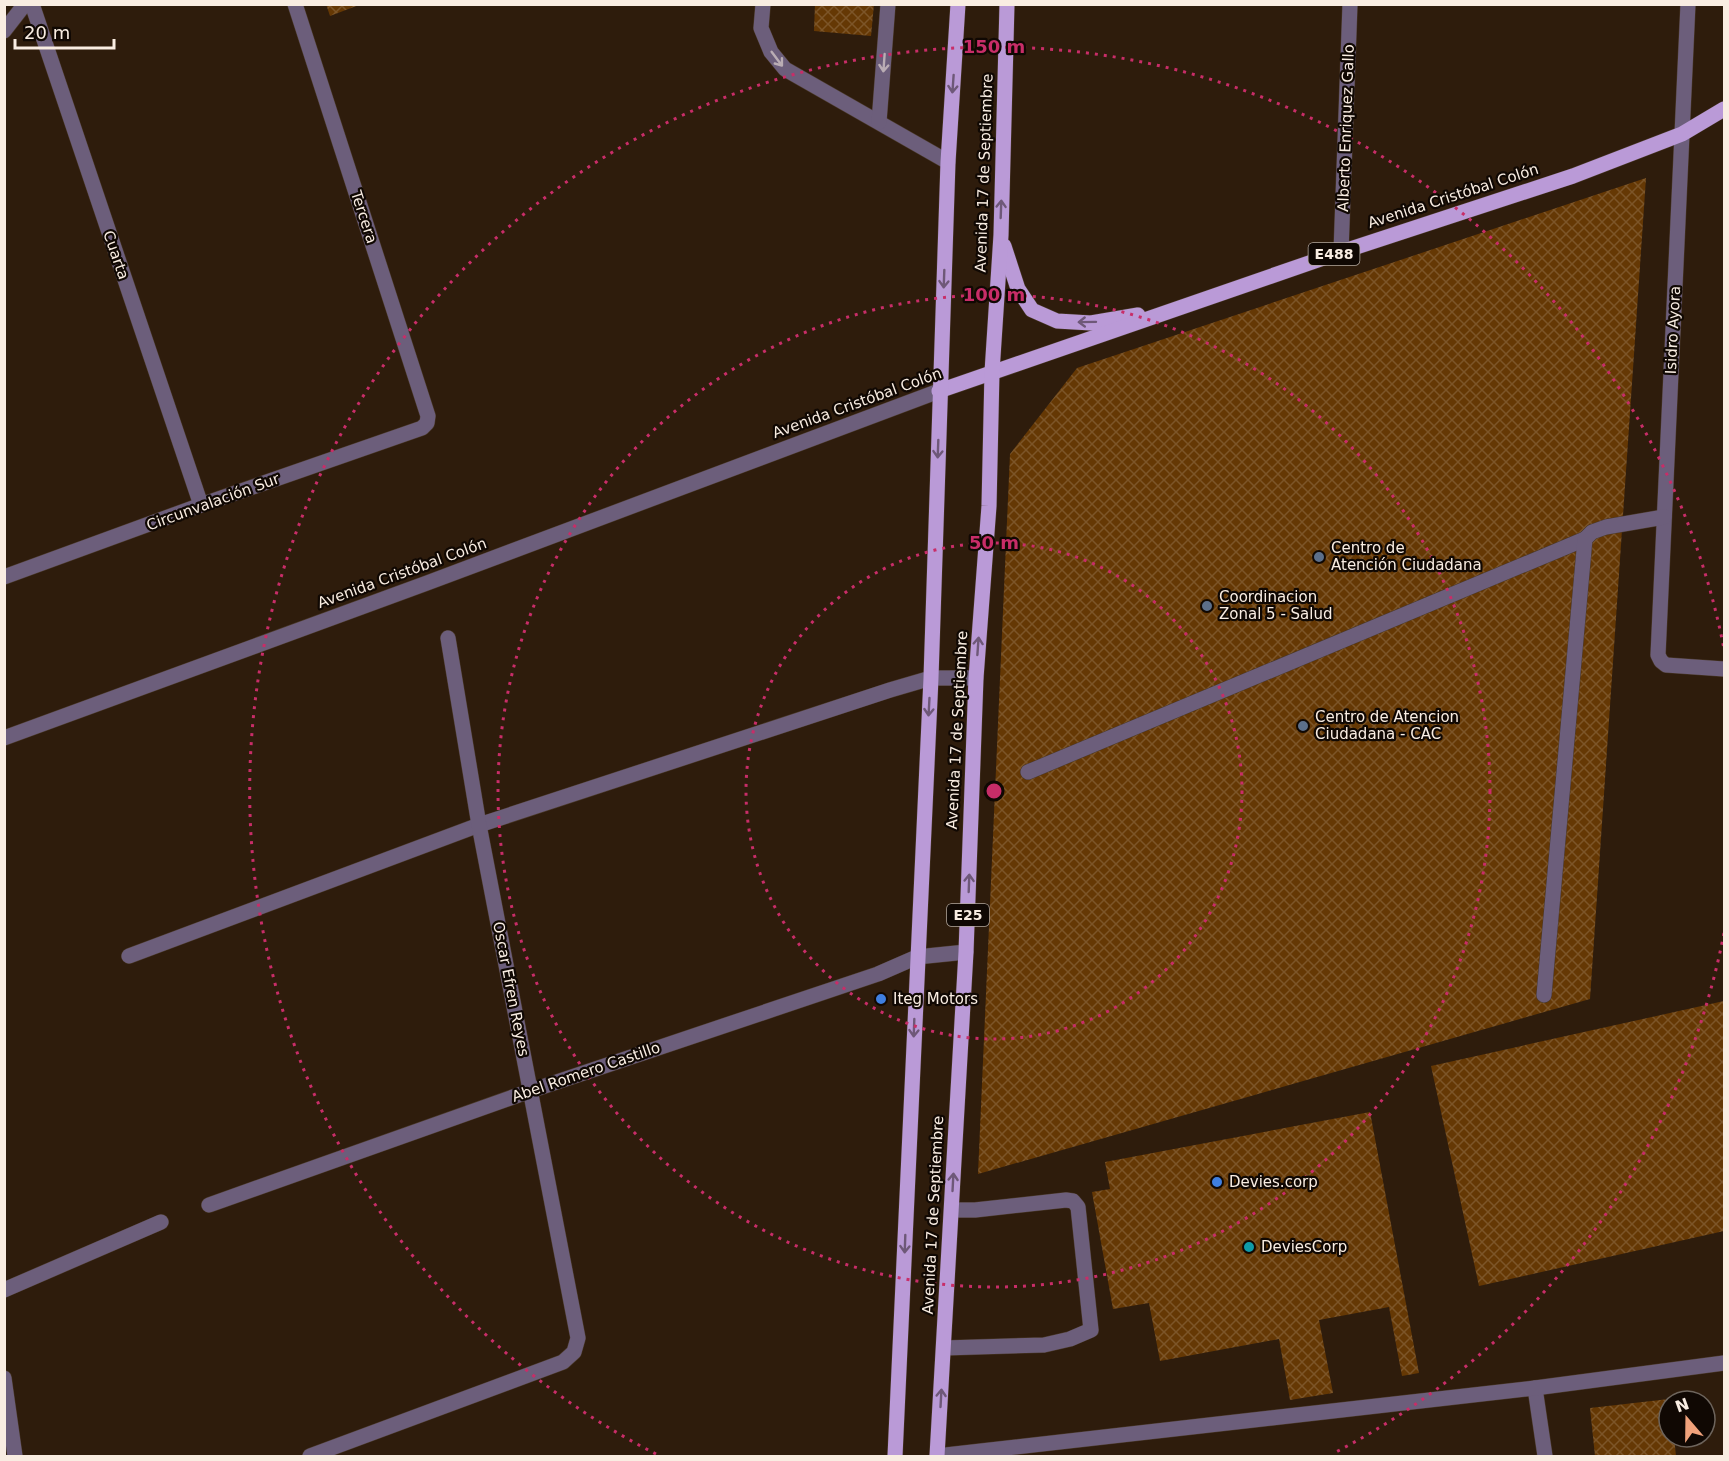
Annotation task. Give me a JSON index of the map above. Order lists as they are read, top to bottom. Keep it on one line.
{"streets":{"main road":["Avenida 17 de Septiembre","Avenida Cristóbal Colón","E488","E25"],"street":["Alberto Enriquez Gallo","Tercera","Cuarta","Isidro Ayora","Circunvalación Sur","Oscar Efren Reyes","Abel Romero Castillo"]},"crossings":[["Alberto Enriquez Gallo","Avenida Cristóbal Colón"],["Avenida 17 de Septiembre","Avenida Cristóbal Colón"],["Avenida 17 de Septiembre","Abel Romero Castillo"],["Avenida Cristóbal Colón","Isidro Ayora"],["Tercera","Circunvalación Sur"],["Cuarta","Circunvalación Sur"],["Oscar Efren Reyes","Abel Romero Castillo"]],"places":["Centro de Atención Ciudadana","Coordinacion Zonal 5 - Salud","Centro de Atencion Ciudadana - CAC","Iteg Motors","Devies.corp","DeviesCorp"],"scale_bar":"20 m","north":"top","rings":["150 m","100 m","50 m"]}
